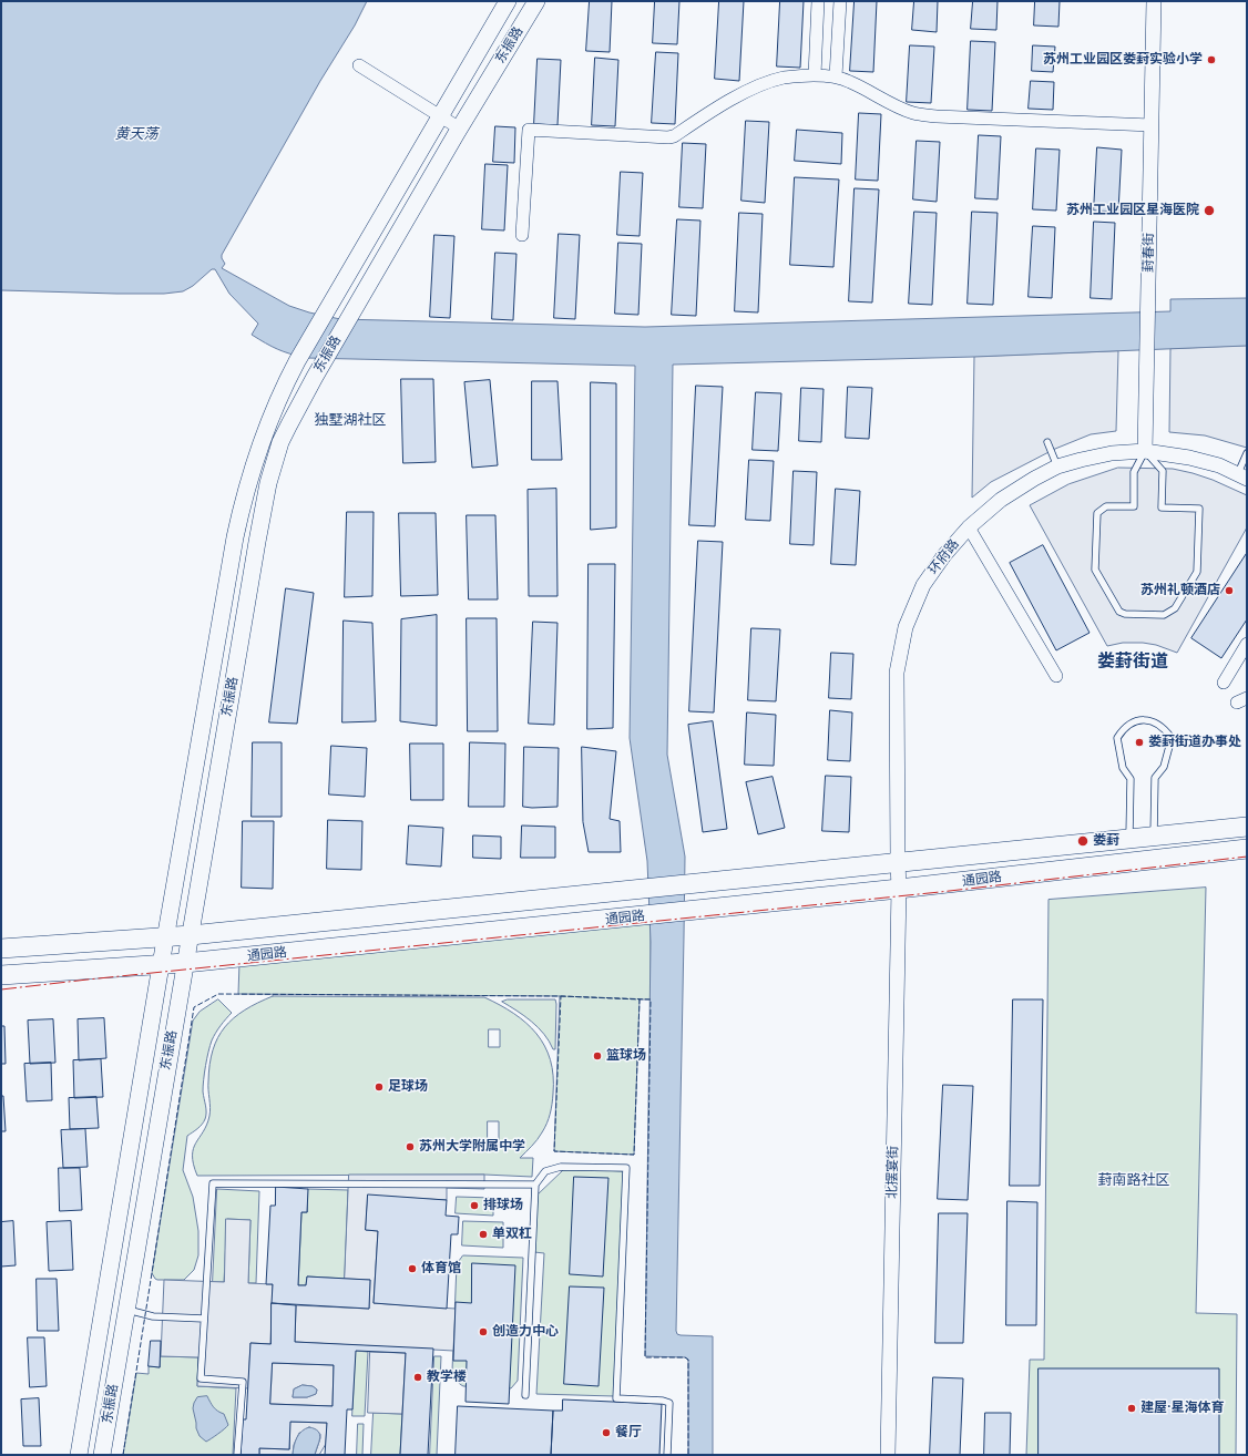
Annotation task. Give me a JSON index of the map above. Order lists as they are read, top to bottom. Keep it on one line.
{"streets":{"main road":["东振路","通园路"],"street":["葑春街","环府路","北摆宴街"]},"crossings":[["东振路","通园路"],["葑春街","环府路"],["环府路","通园路"],["环府路","北摆宴街"],["通园路","北摆宴街"]],"districts":["独墅湖社区","娄葑街道","葑南路社区"],"water":["黄天荡"],"places":["苏州工业园区娄葑实验小学","苏州工业园区星海医院","苏州礼顿酒店","娄葑街道办事处","娄葑","篮球场","足球场","苏州大学附属中学","排球场","单双杠","体育馆","创造力中心","教学楼","建屋·星海体育","餐厅"]}
